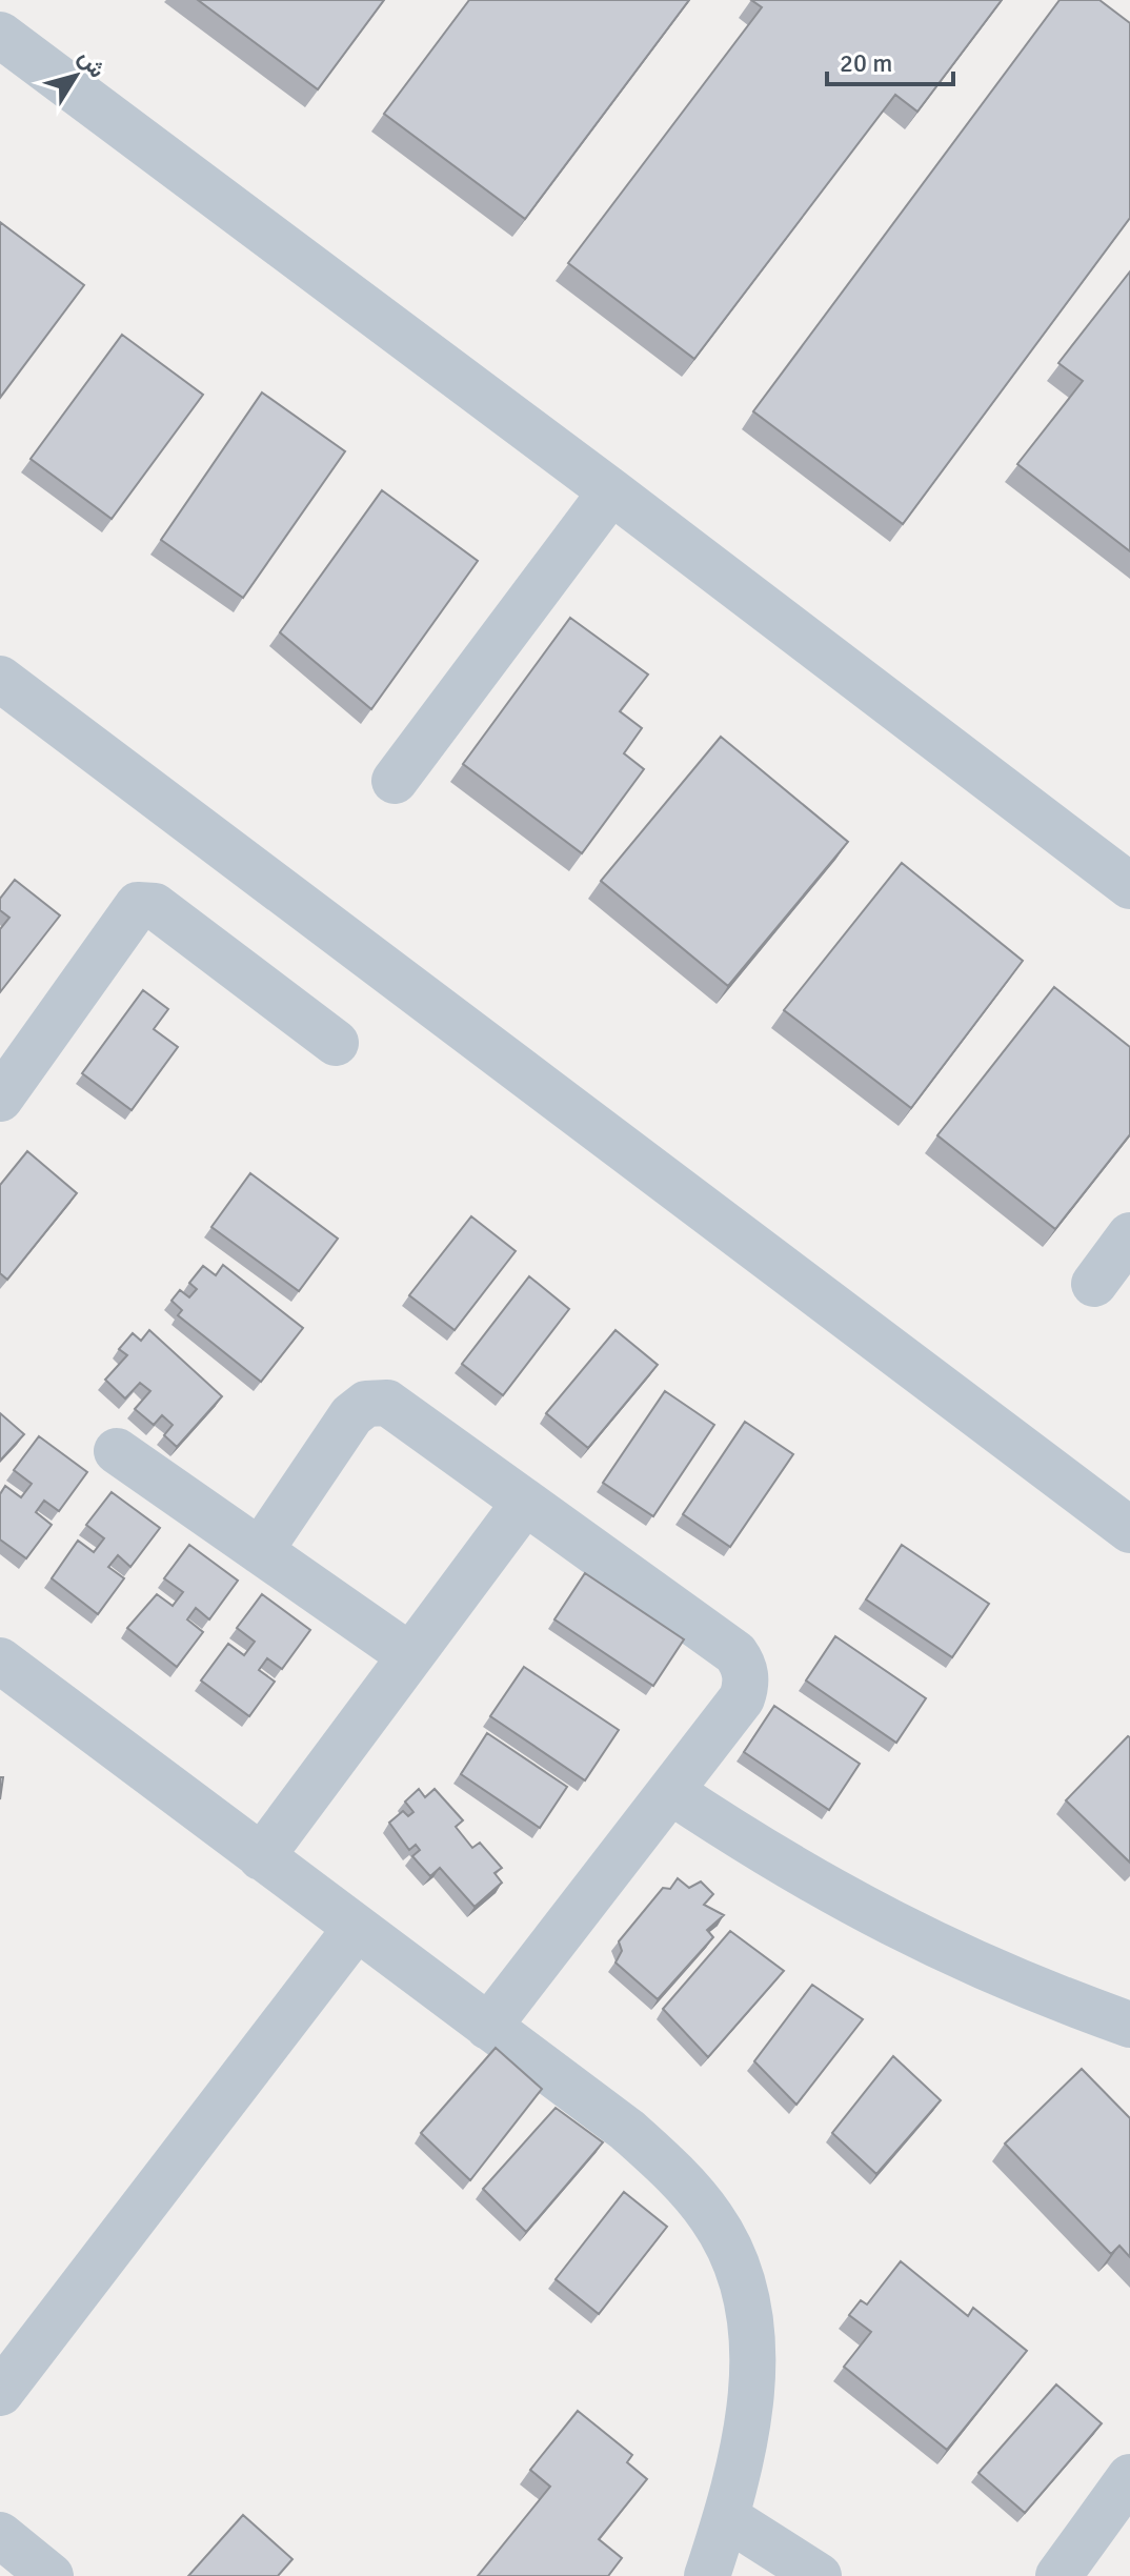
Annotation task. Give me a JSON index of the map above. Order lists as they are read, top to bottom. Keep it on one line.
{"scale_bar":"20 m","north":"top right"}
